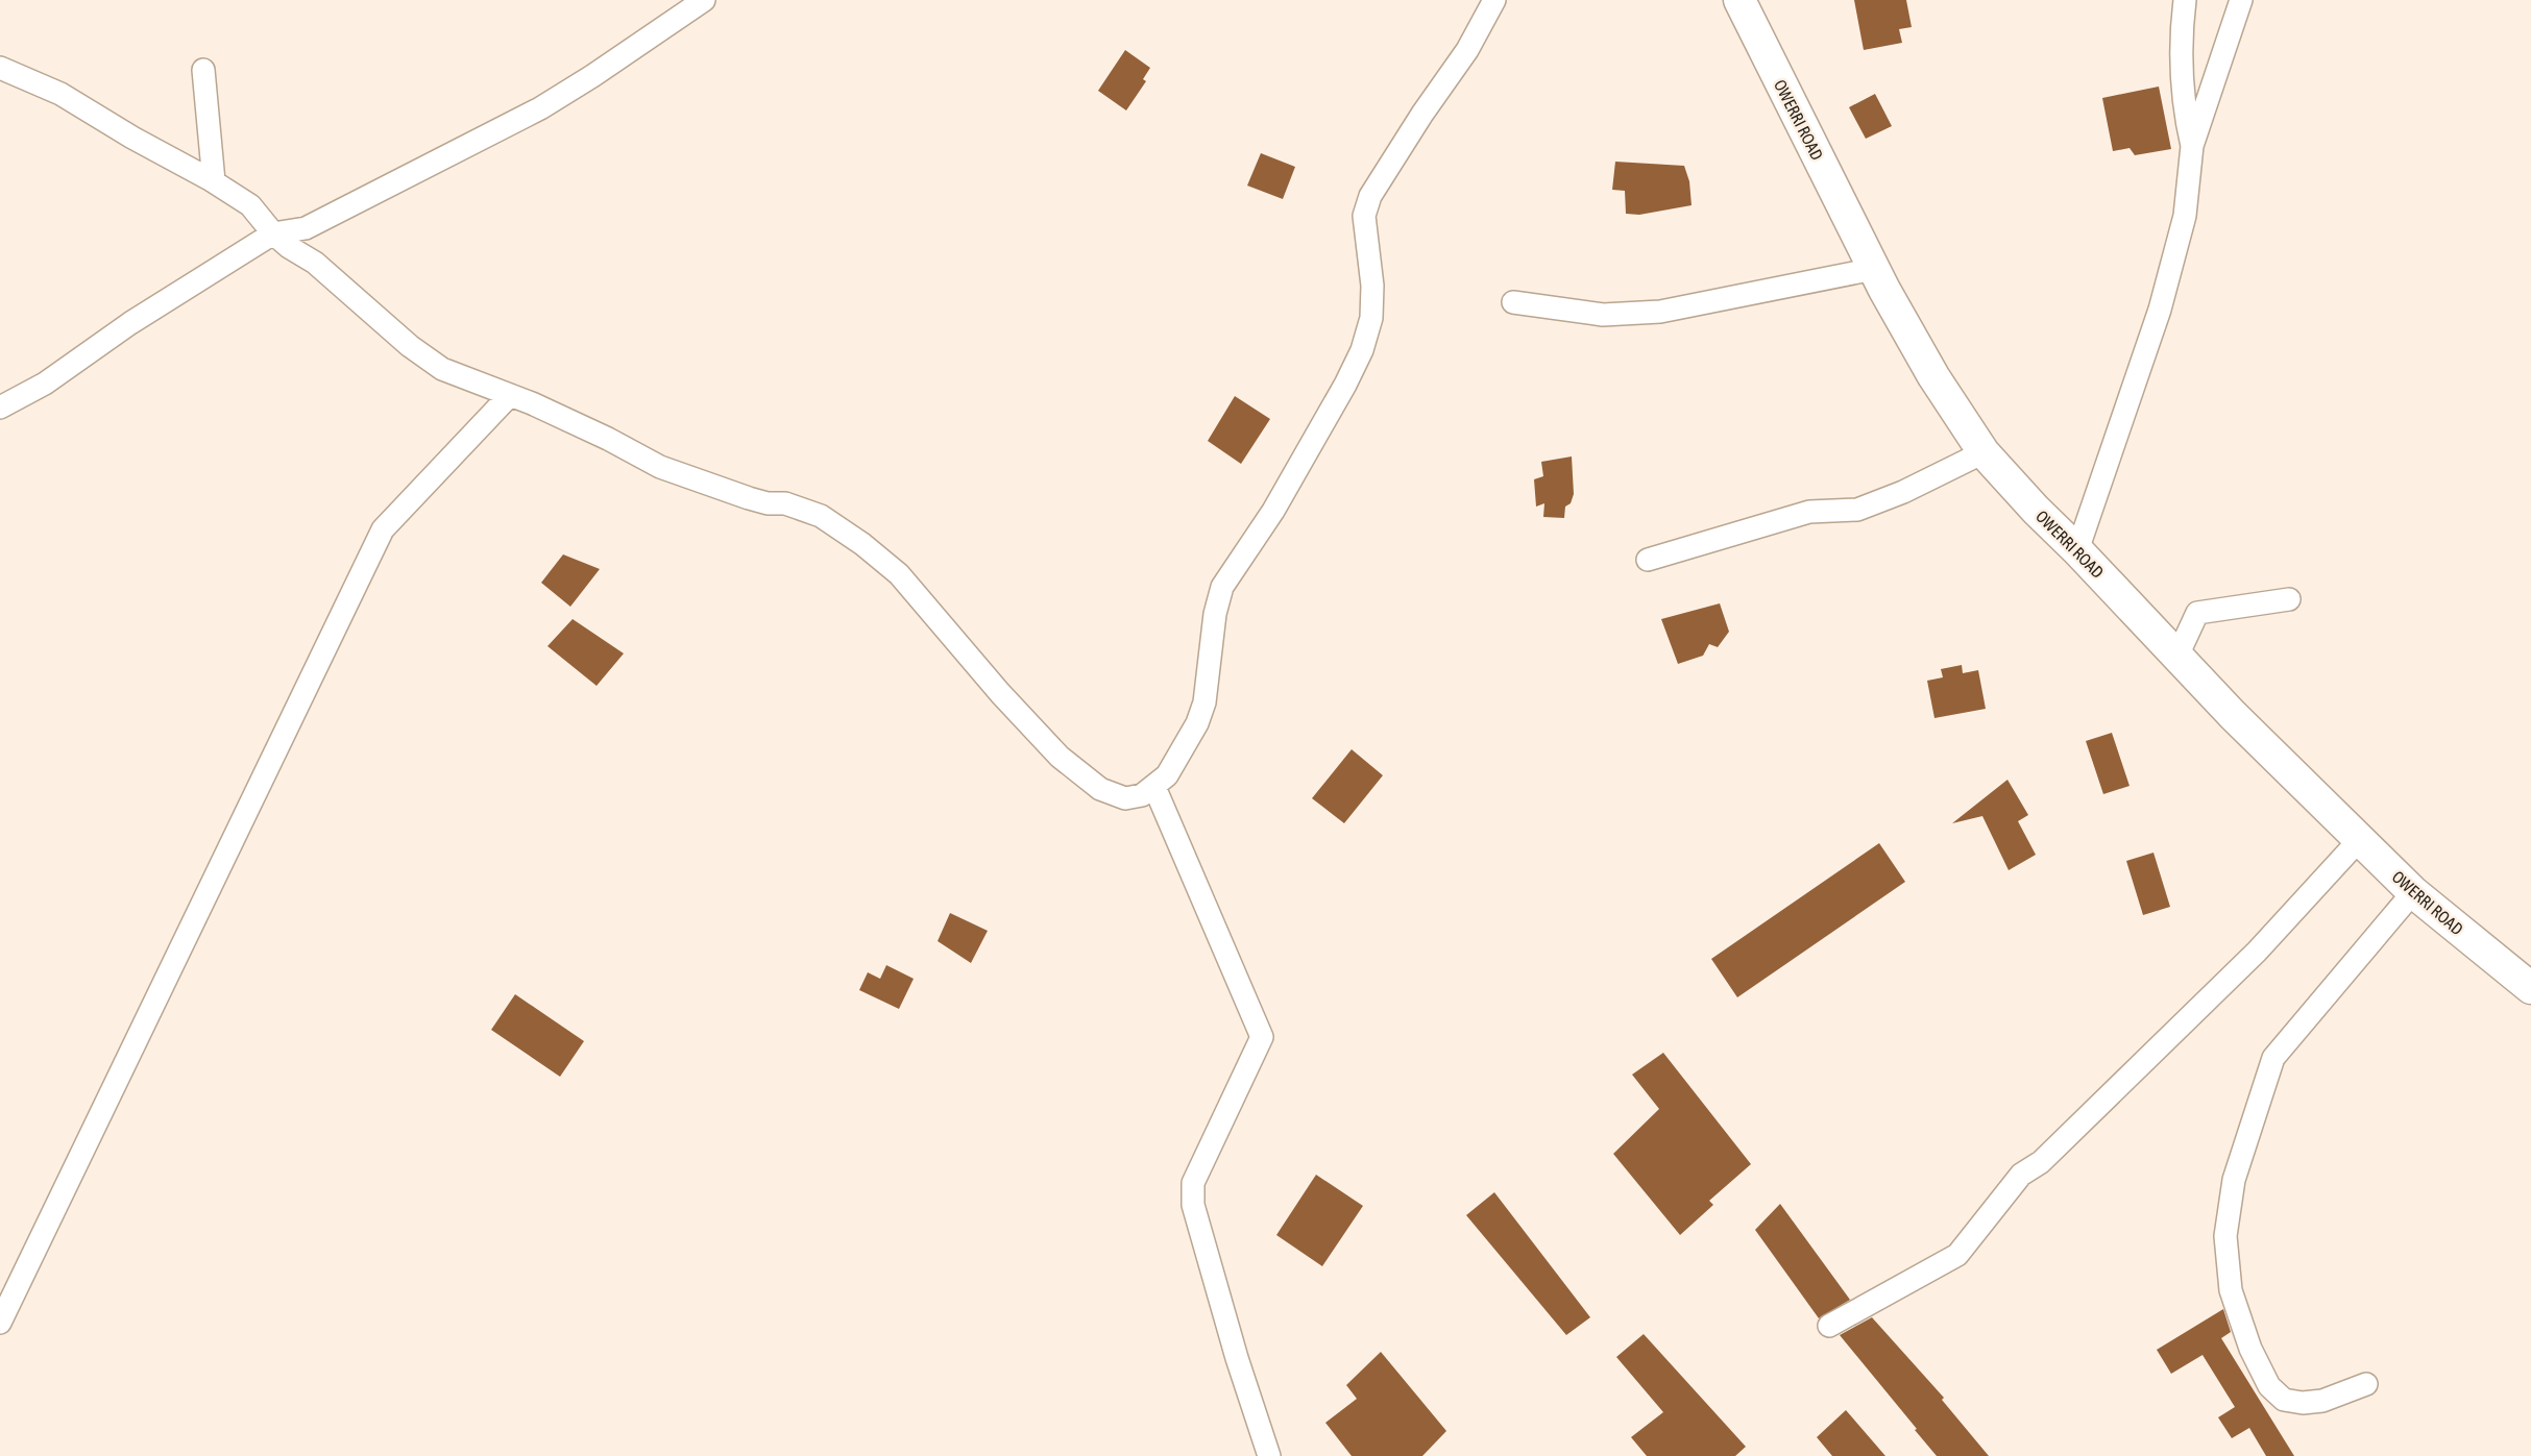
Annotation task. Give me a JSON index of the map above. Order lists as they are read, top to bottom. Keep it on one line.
{"streets":{"main road":["OWERRI ROAD"]}}
